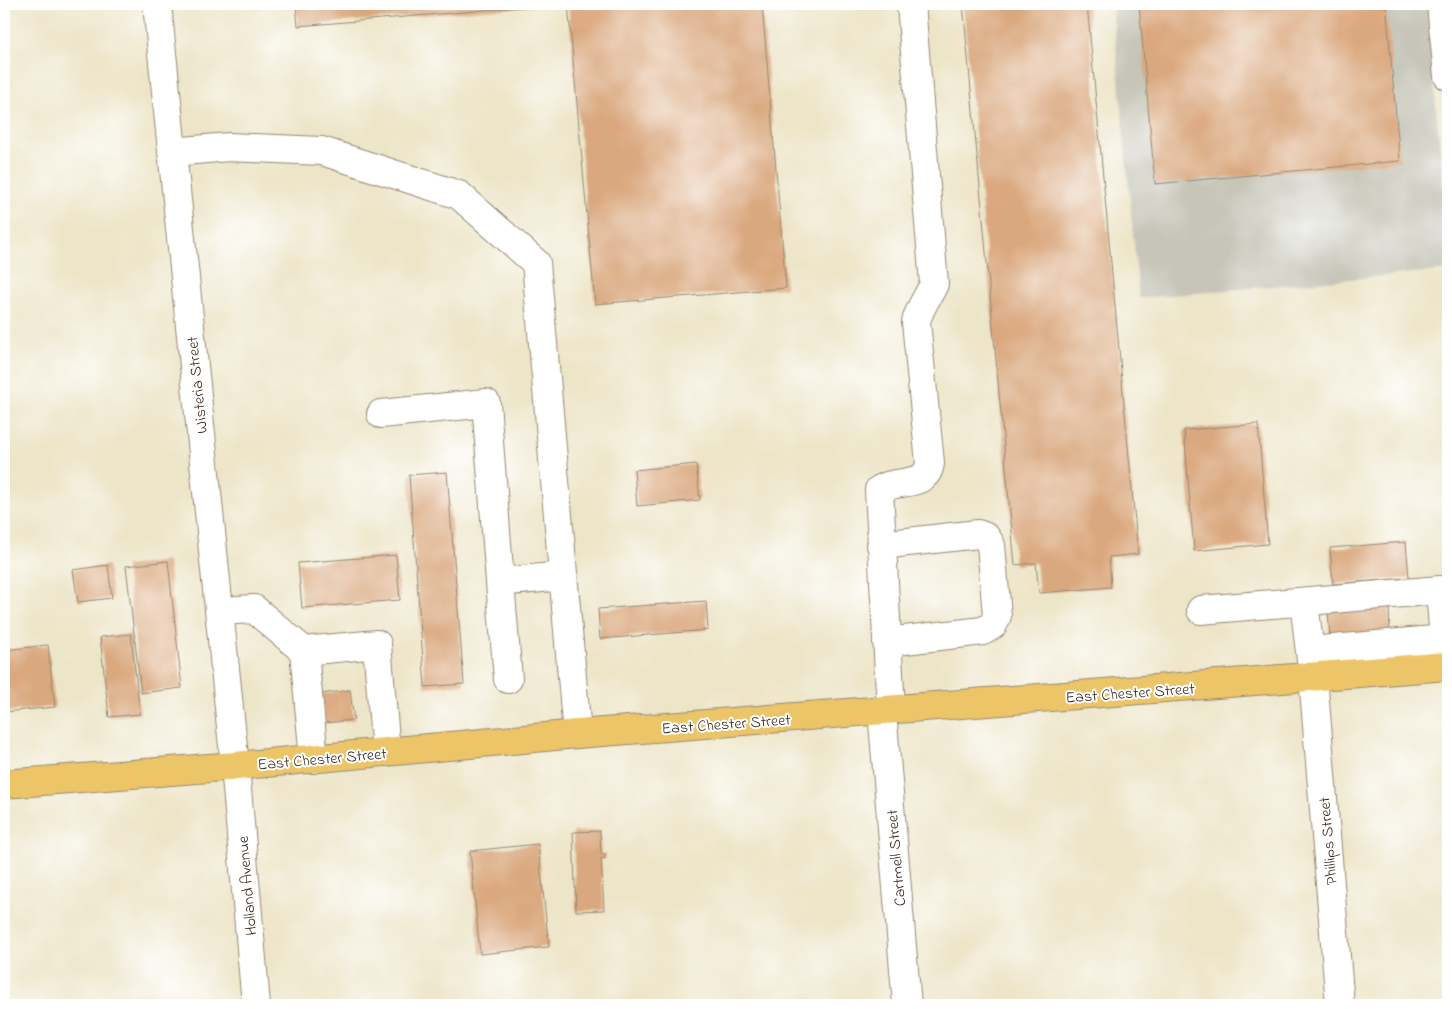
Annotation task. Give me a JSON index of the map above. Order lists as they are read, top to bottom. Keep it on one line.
{"streets":{"main road":["East Chester Street"],"street":["Wisteria Street","Phillips Street","Cartmell Street","Holland Avenue"]},"crossings":[["Wisteria Street","East Chester Street"],["Wisteria Street","Holland Avenue"],["East Chester Street","Phillips Street"],["East Chester Street","Cartmell Street"],["East Chester Street","Holland Avenue"]]}
